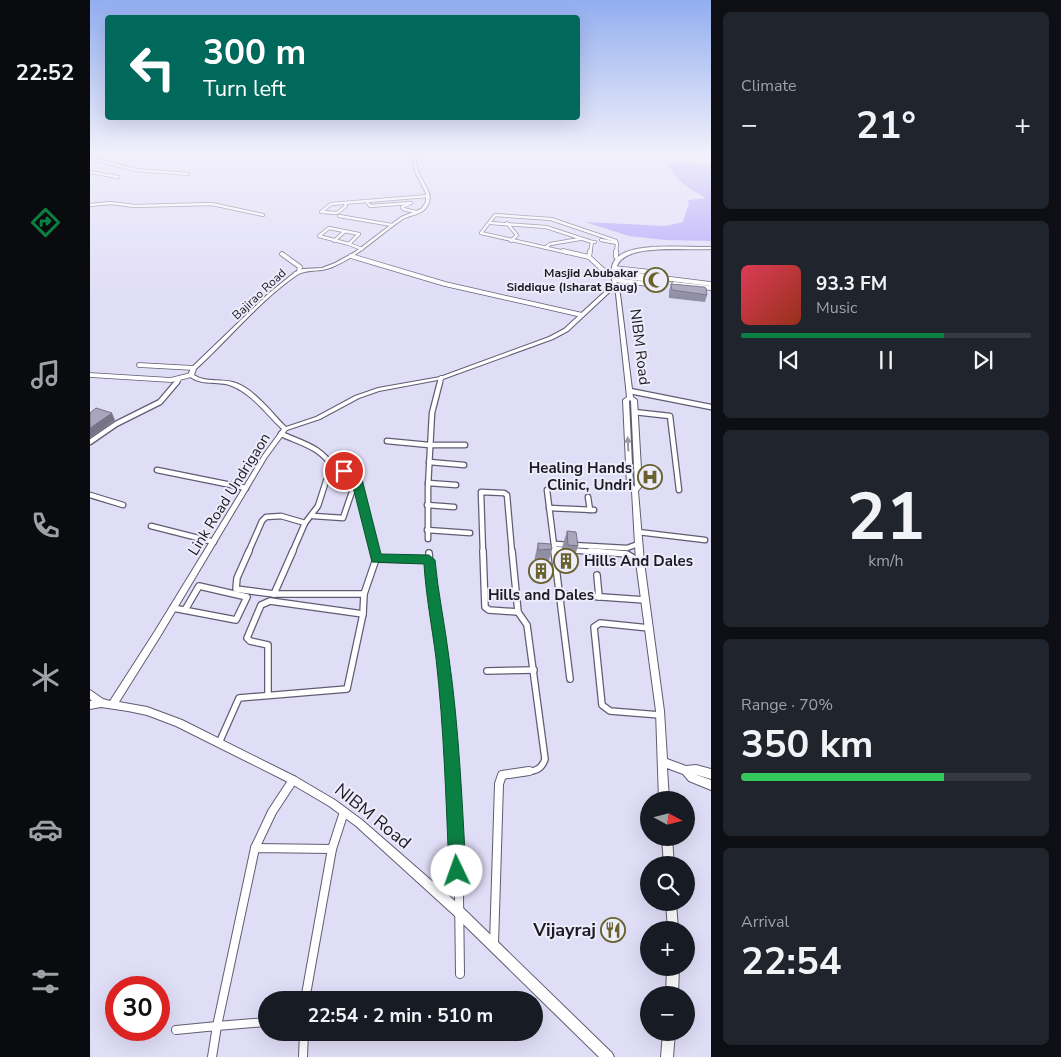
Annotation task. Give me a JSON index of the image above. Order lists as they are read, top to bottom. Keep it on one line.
{"streets":{"street":["Bajirao Road","NIBM Road","Link Road Undrigaon"]},"crossings":[["NIBM Road","Link Road Undrigaon"]],"places":{"mosque":["Masjid Abubakar Siddique (Isharat Baug)"],"hospital":["Healing Hands Clinic, Undri"],"building":["Hills And Dales","Hills and Dales"],"restaurant":["Vijayraj"]},"north":"right","page":{"tabs":"22:52","tile":["Climate",["21","km/h"],["Range · 70%","350 km"],["Arrival","22:54"]],"turn":["300 m","Turn left"],"heat":["−","21°","+"],"song":["93.3 FM","Music"],"map_buttons":["+","−"],"limit":"30","trip":"22:54 · 2 min · 510 m"}}
